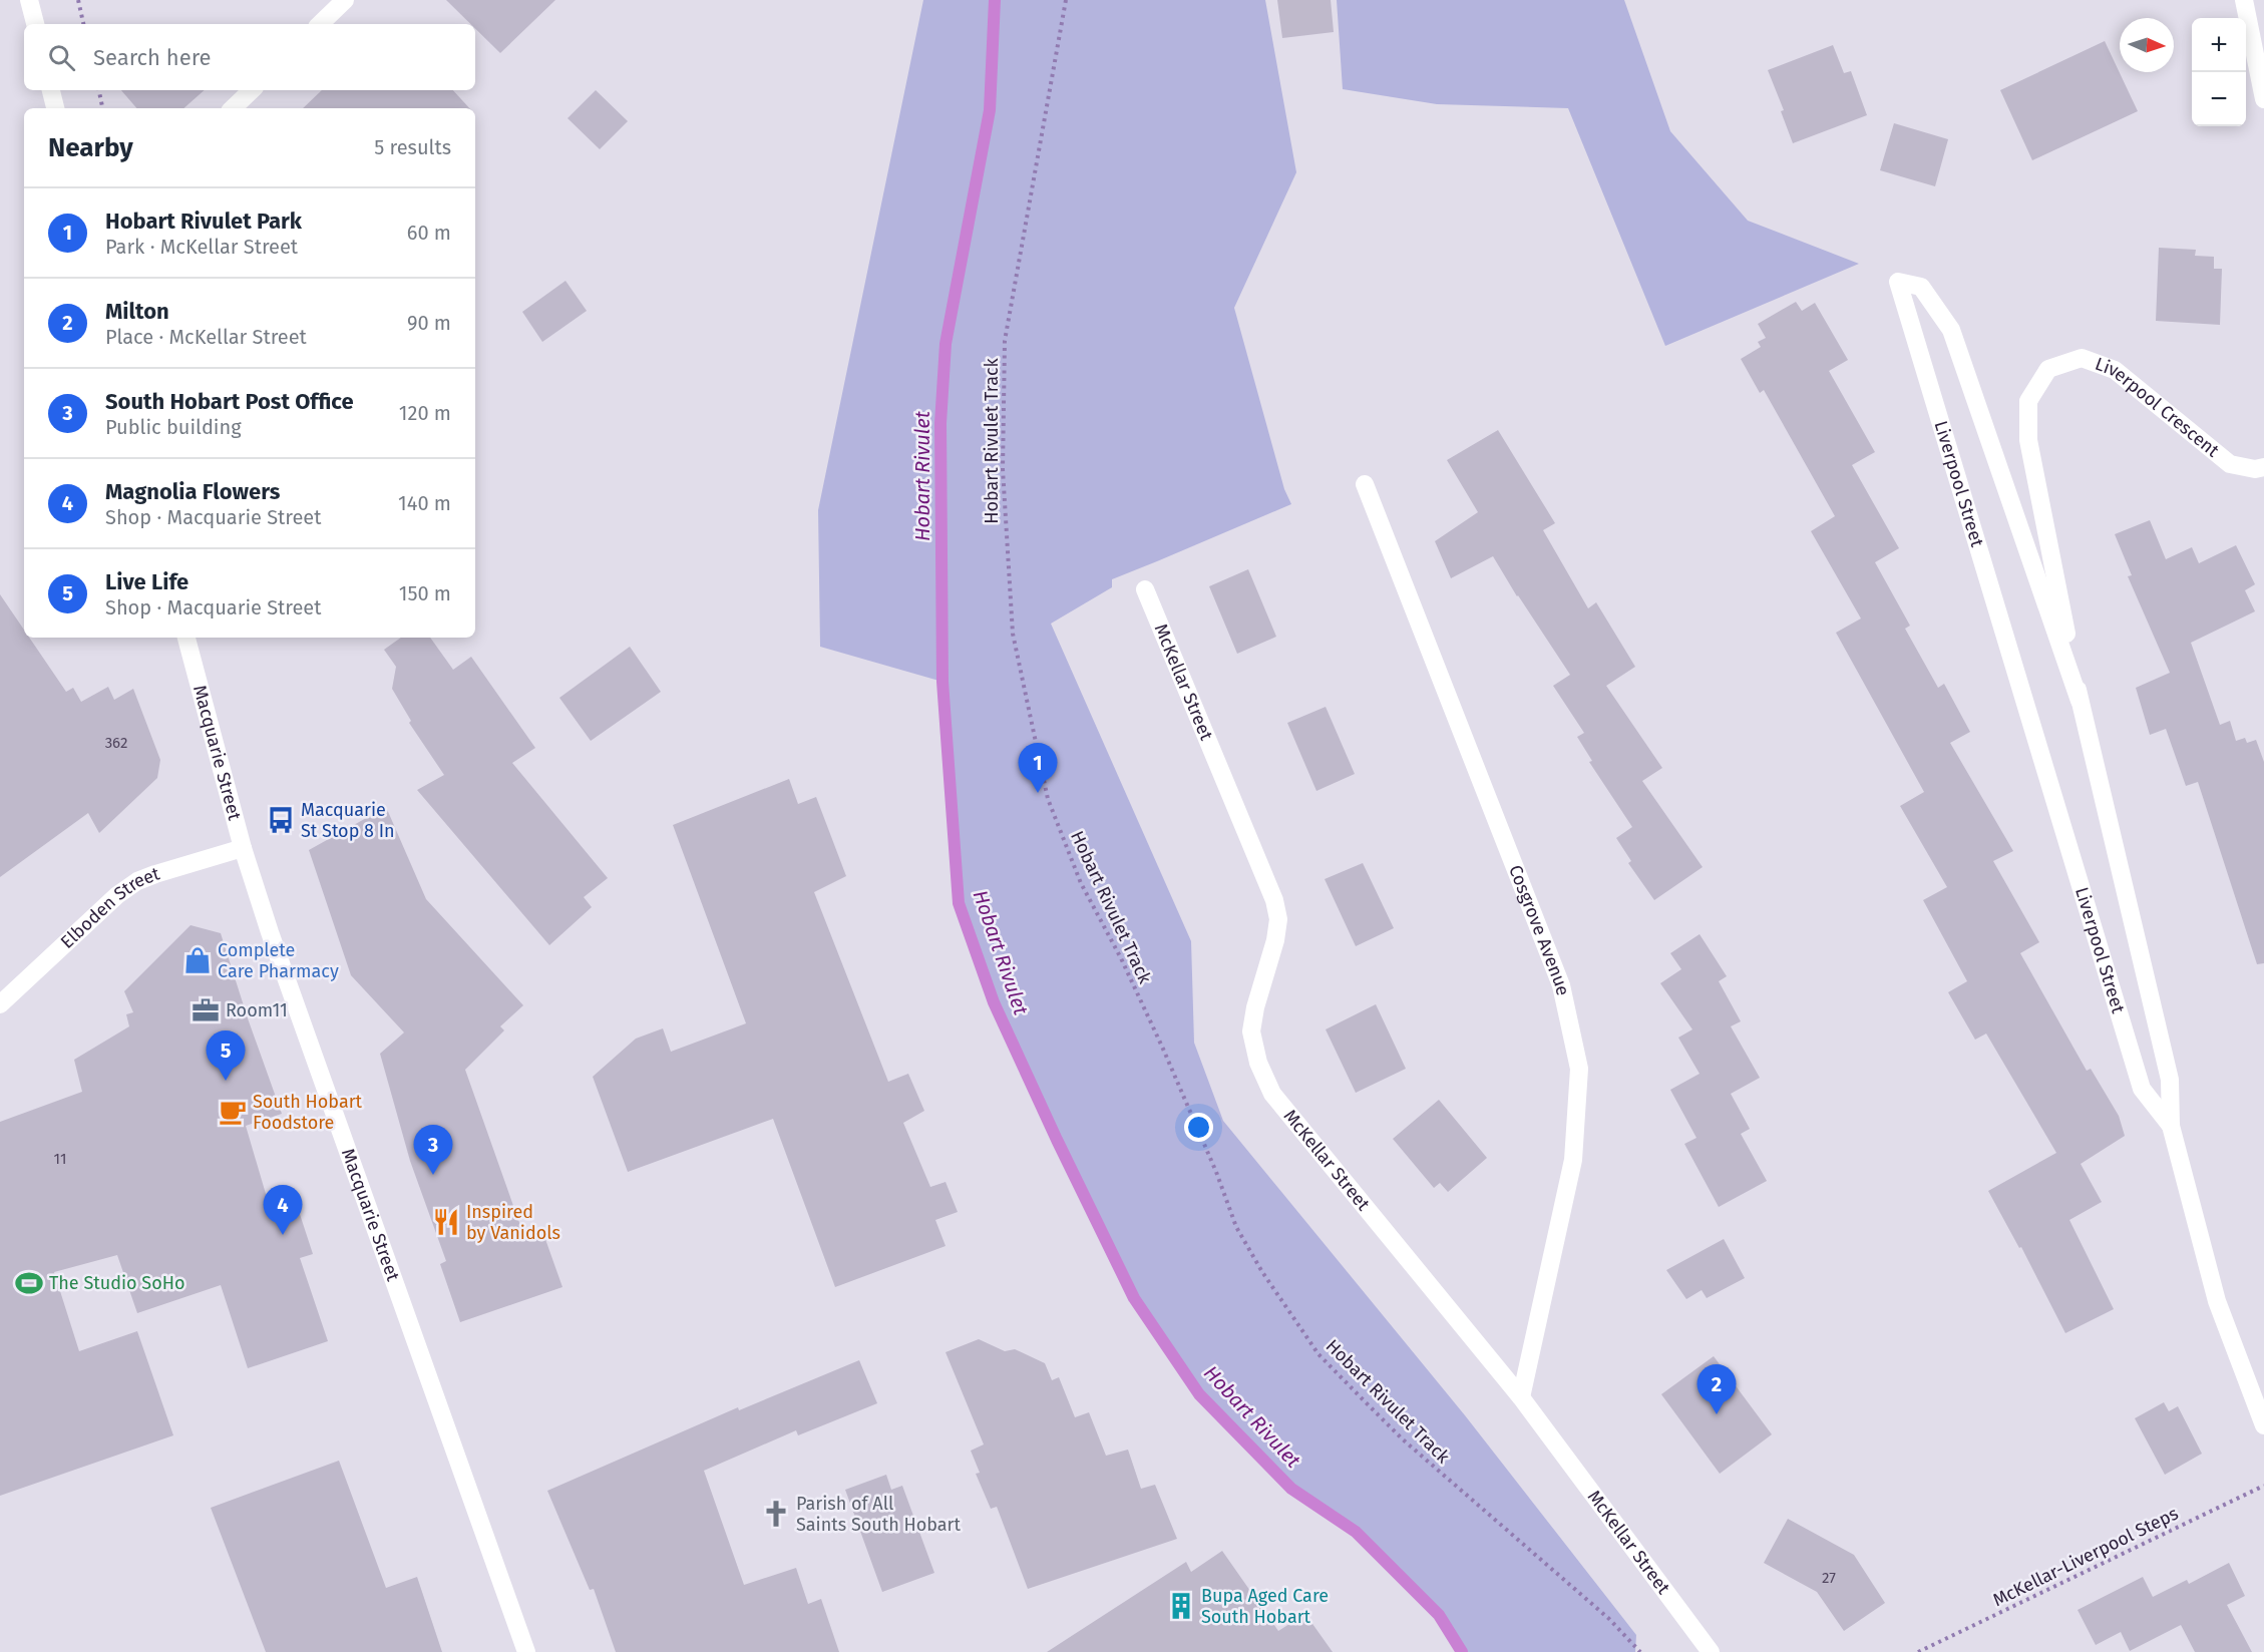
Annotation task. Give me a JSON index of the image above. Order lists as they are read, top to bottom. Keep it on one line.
{"streets":{"street":["Liverpool Crescent","Liverpool Street","McKellar Street","Macquarie Street","Elboden Street","Cosgrove Avenue"],"path":["Hobart Rivulet Track","McKellar-Liverpool Steps"]},"crossings":[["Liverpool Crescent","Liverpool Street"],["McKellar Street","Cosgrove Avenue"],["Macquarie Street","Elboden Street"]],"water":["Hobart Rivulet"],"places":{"bus stop":["Macquarie St Stop 8 In"],"shop":["Complete Care Pharmacy"],"office":["Room11"],"cafe":["South Hobart Foodstore"],"restaurant":["Inspired by Vanidols"],"sports":["The Studio SoHo"],"church":["Parish of All Saints South Hobart"],"building":["Bupa Aged Care South Hobart"]},"house_numbers":["362","11","27"],"north":"right","page":{"map_buttons":["+","−"],"search":"Search here","heading":["Nearby","5 results"],"list":[{"mark":"1","name":"Hobart Rivulet Park","note":"Park · McKellar Street","value":"60 m"},{"mark":"2","name":"Milton","note":"Place · McKellar Street","value":"90 m"},{"mark":"3","name":"South Hobart Post Office","note":"Public building","value":"120 m"},{"mark":"4","name":"Magnolia Flowers","note":"Shop · Macquarie Street","value":"140 m"},{"mark":"5","name":"Live Life","note":"Shop · Macquarie Street","value":"150 m"}],"pins":["1","5","3","4","2"]}}
